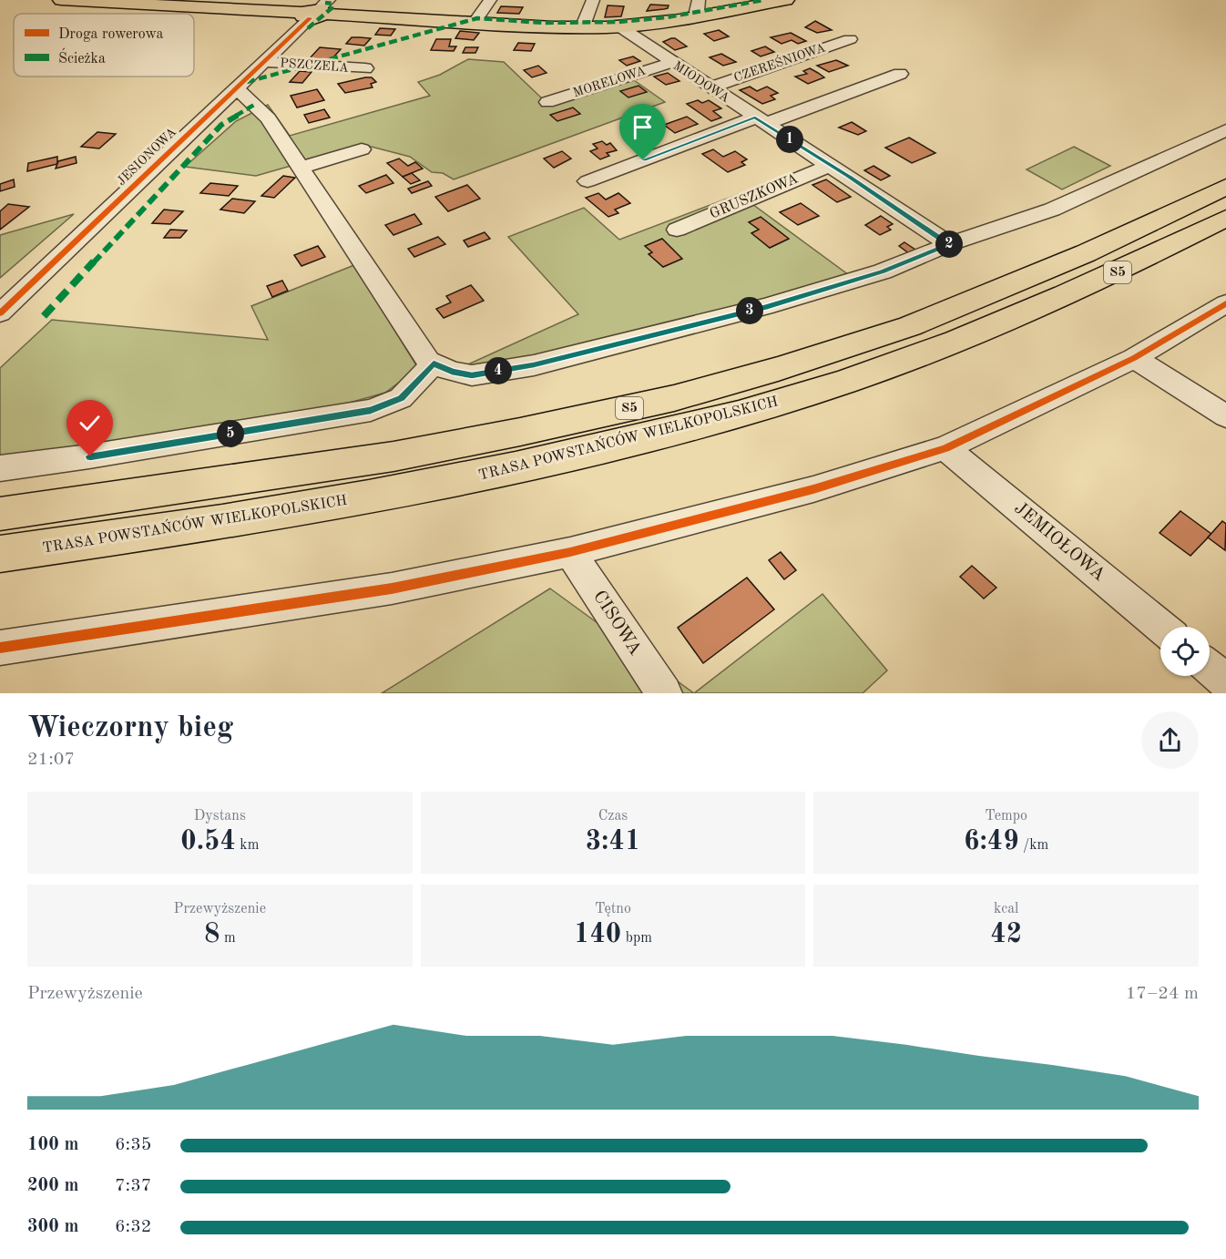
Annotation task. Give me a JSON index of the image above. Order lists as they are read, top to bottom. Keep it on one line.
{"streets":{"main road":["S5","TRASA POWSTAŃCÓW WIELKOPOLSKICH"],"street":["CZEREŚNIOWA","PSZCZELA","MORELOWA","MIODOWA","JESIONOWA","GRUSZKOWA","JEMIOŁOWA","CISOWA"]},"crossings":[["CZEREŚNIOWA","MIODOWA"],["PSZCZELA","JESIONOWA"],["MORELOWA","MIODOWA"],["MIODOWA","GRUSZKOWA"]],"legend":["Droga rowerowa","Ścieżka"],"page":{"pins":["1","2","3","4","5"],"heading":["Wieczorny bieg","21:07"],"stats":[["Dystans","0.54 km"],["Czas","3:41"],["Tempo","6:49 /km"],["Przewyższenie","8 m"],["Tętno","140 bpm"],["kcal","42"]],"chart":["Przewyższenie","17–24 m"],"list":[{"name":"100 m","note":"6:35"},{"name":"200 m","note":"7:37"},{"name":"300 m","note":"6:32"}]}}
